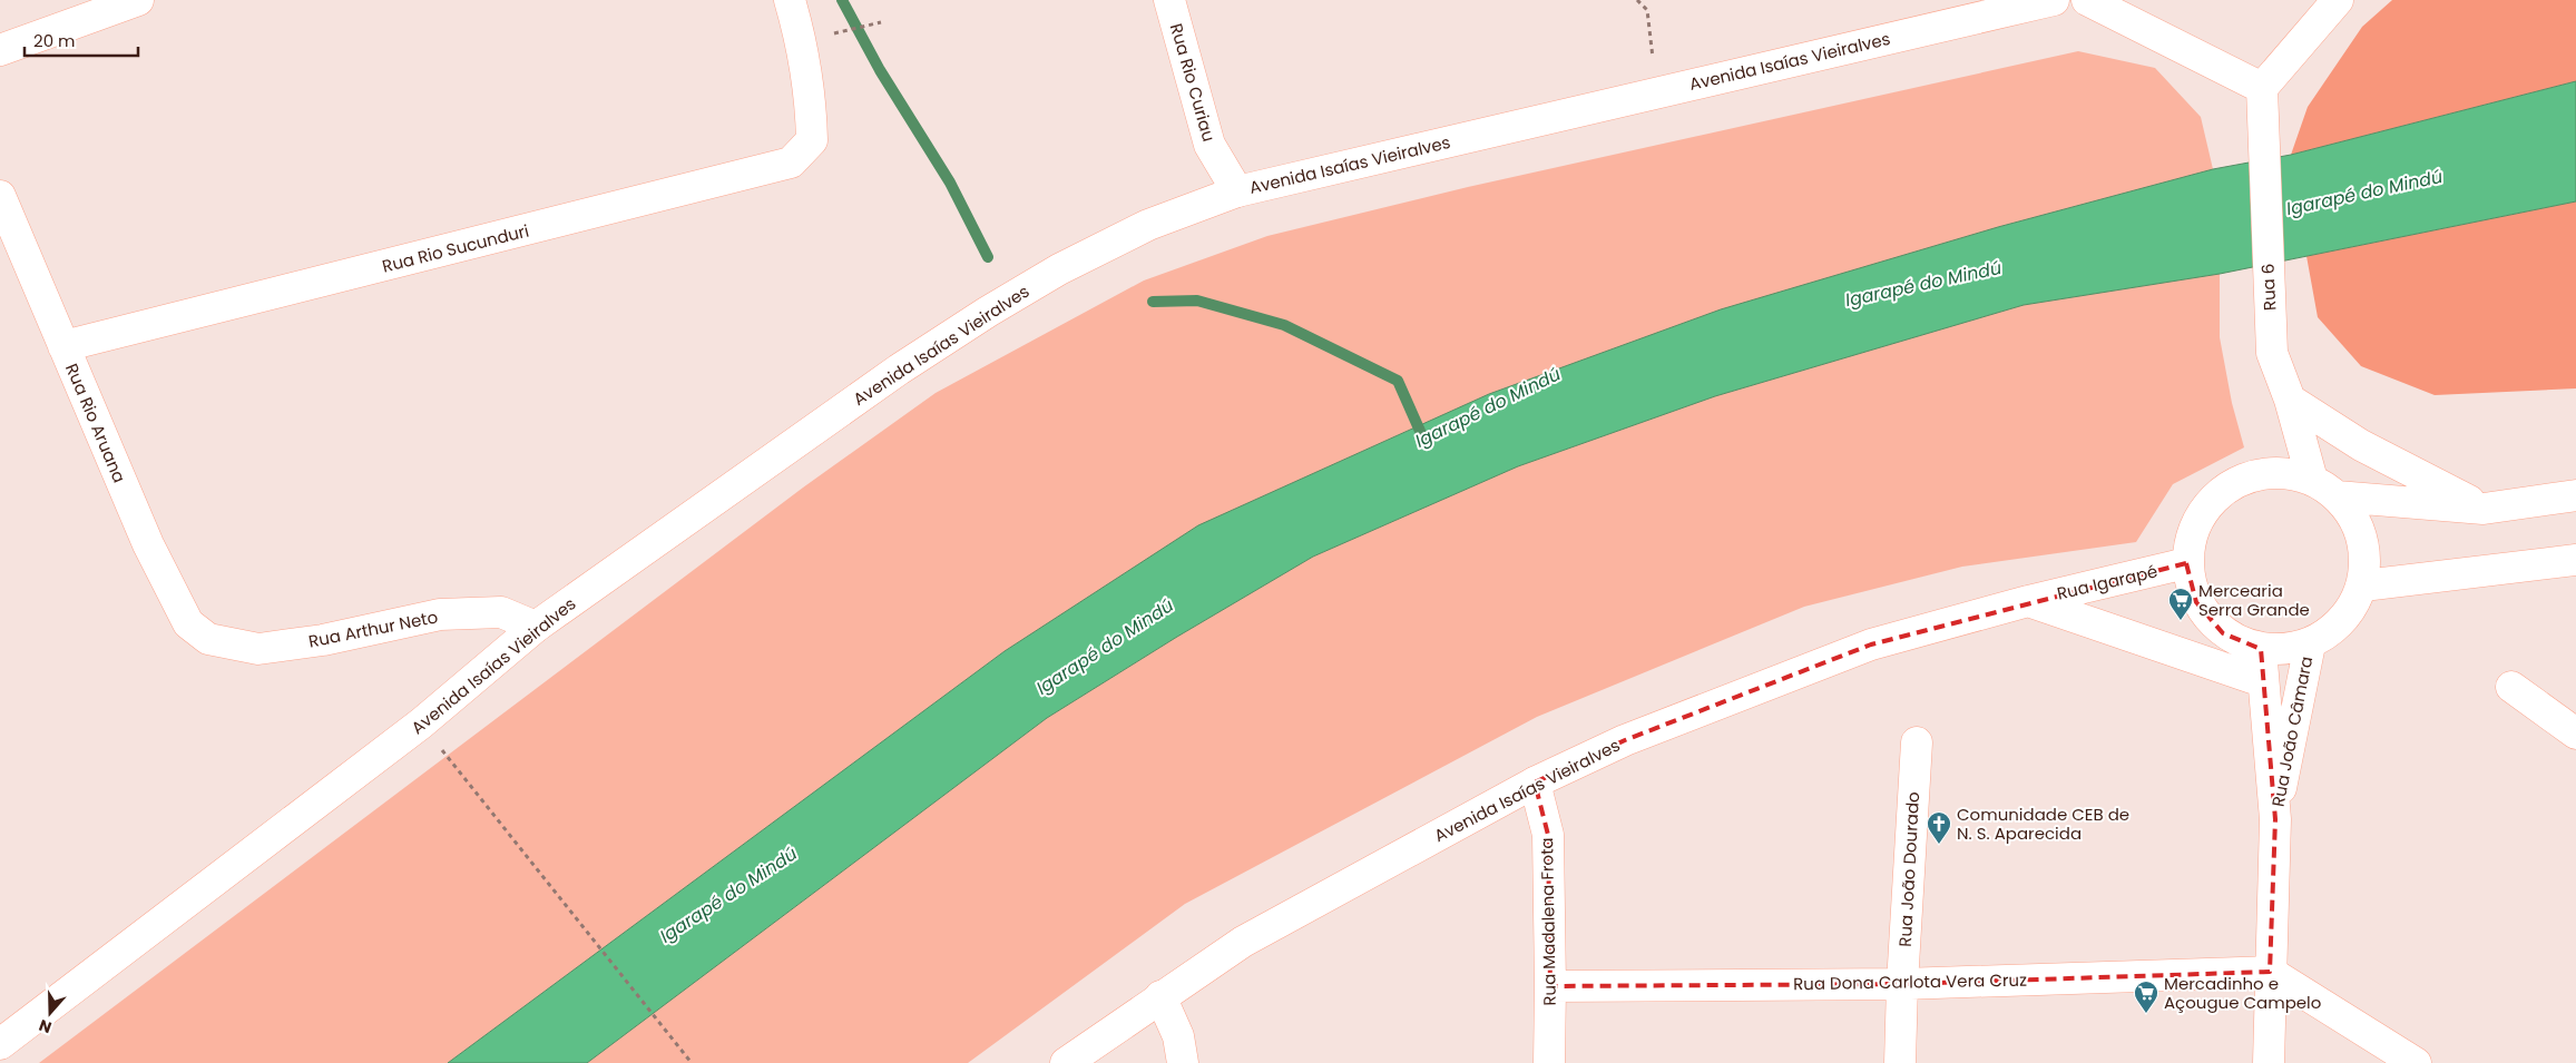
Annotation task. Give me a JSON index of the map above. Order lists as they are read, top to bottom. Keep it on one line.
{"streets":{"main road":["Avenida Isaías Vieiralves","Rua Rio Curiau","Rua Rio Sucunduri","Rua 6","Rua Rio Aruana","Rua Igarapé","Rua Arthur Neto","Rua João Câmara","Rua João Dourado","Rua Madalena Frota","Rua Dona Carlota Vera Cruz"]},"crossings":[["Avenida Isaías Vieiralves","Rua Rio Curiau"],["Avenida Isaías Vieiralves","Rua Igarapé"],["Avenida Isaías Vieiralves","Rua Arthur Neto"],["Avenida Isaías Vieiralves","Rua Madalena Frota"],["Rua Rio Sucunduri","Rua Rio Aruana"],["Rua 6","Rua Igarapé"],["Rua 6","Rua João Câmara"],["Rua Rio Aruana","Rua Arthur Neto"],["Rua Igarapé","Rua João Câmara"],["Rua João Câmara","Rua Dona Carlota Vera Cruz"],["Rua João Dourado","Rua Dona Carlota Vera Cruz"],["Rua Madalena Frota","Rua Dona Carlota Vera Cruz"]],"water":["Igarapé do Mindú"],"places":{"supermarket":["Mercearia Serra Grande","Mercadinho e Açougue Campelo"],"church":["Comunidade CEB de N. S. Aparecida"]},"scale_bar":"20 m","north":"bottom"}
